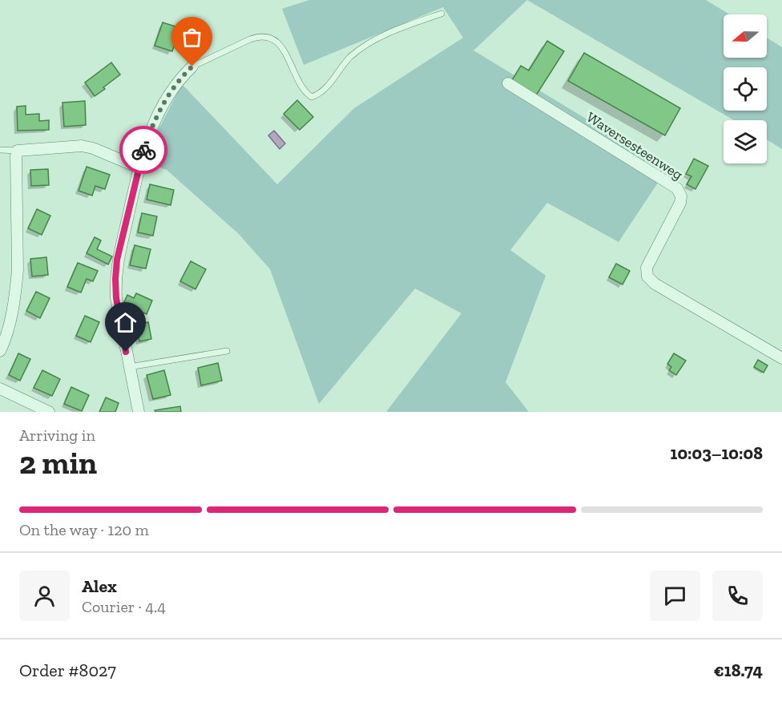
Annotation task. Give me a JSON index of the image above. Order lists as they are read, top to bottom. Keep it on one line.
{"streets":{"street":["Waversesteenweg"]},"north":"left","page":{"heading":["2 min","Arriving in","10:03–10:08"],"panel":["Alex","Courier · 4.4","Order #8027","€18.74"],"bar":"On the way · 120 m"}}
